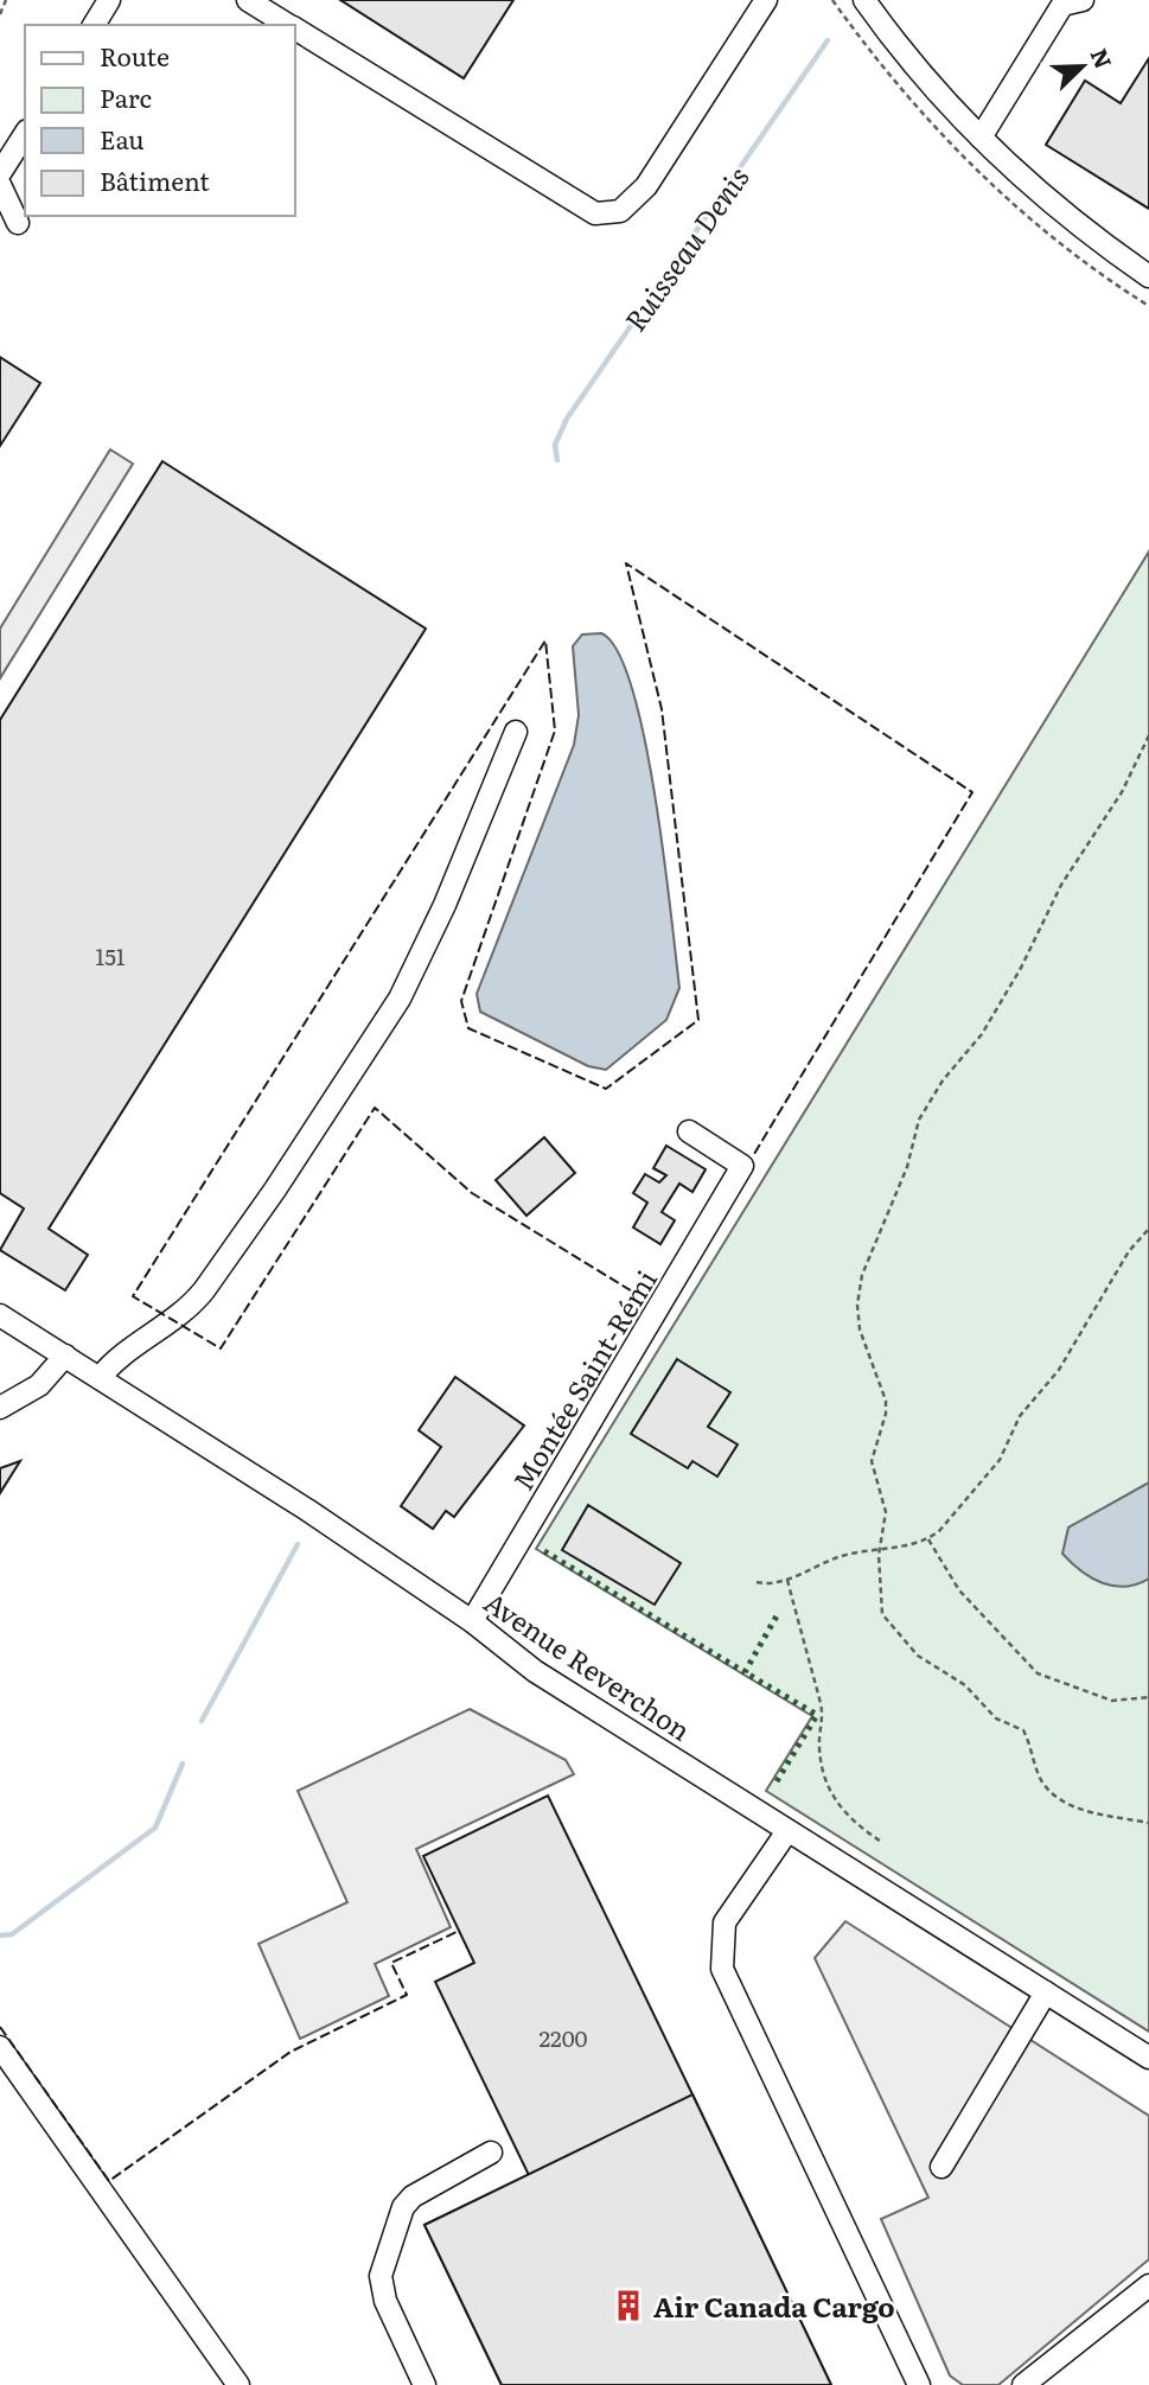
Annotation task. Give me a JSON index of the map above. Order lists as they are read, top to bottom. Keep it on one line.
{"streets":{"street":["Montée Saint-Rémi","Avenue Reverchon"]},"crossings":[["Montée Saint-Rémi","Avenue Reverchon"]],"water":["Ruisseau Denis"],"places":{"building":["Air Canada Cargo"]},"house_numbers":["151","2200"],"legend":["Route","Parc","Eau","Bâtiment"],"north":"top right"}
